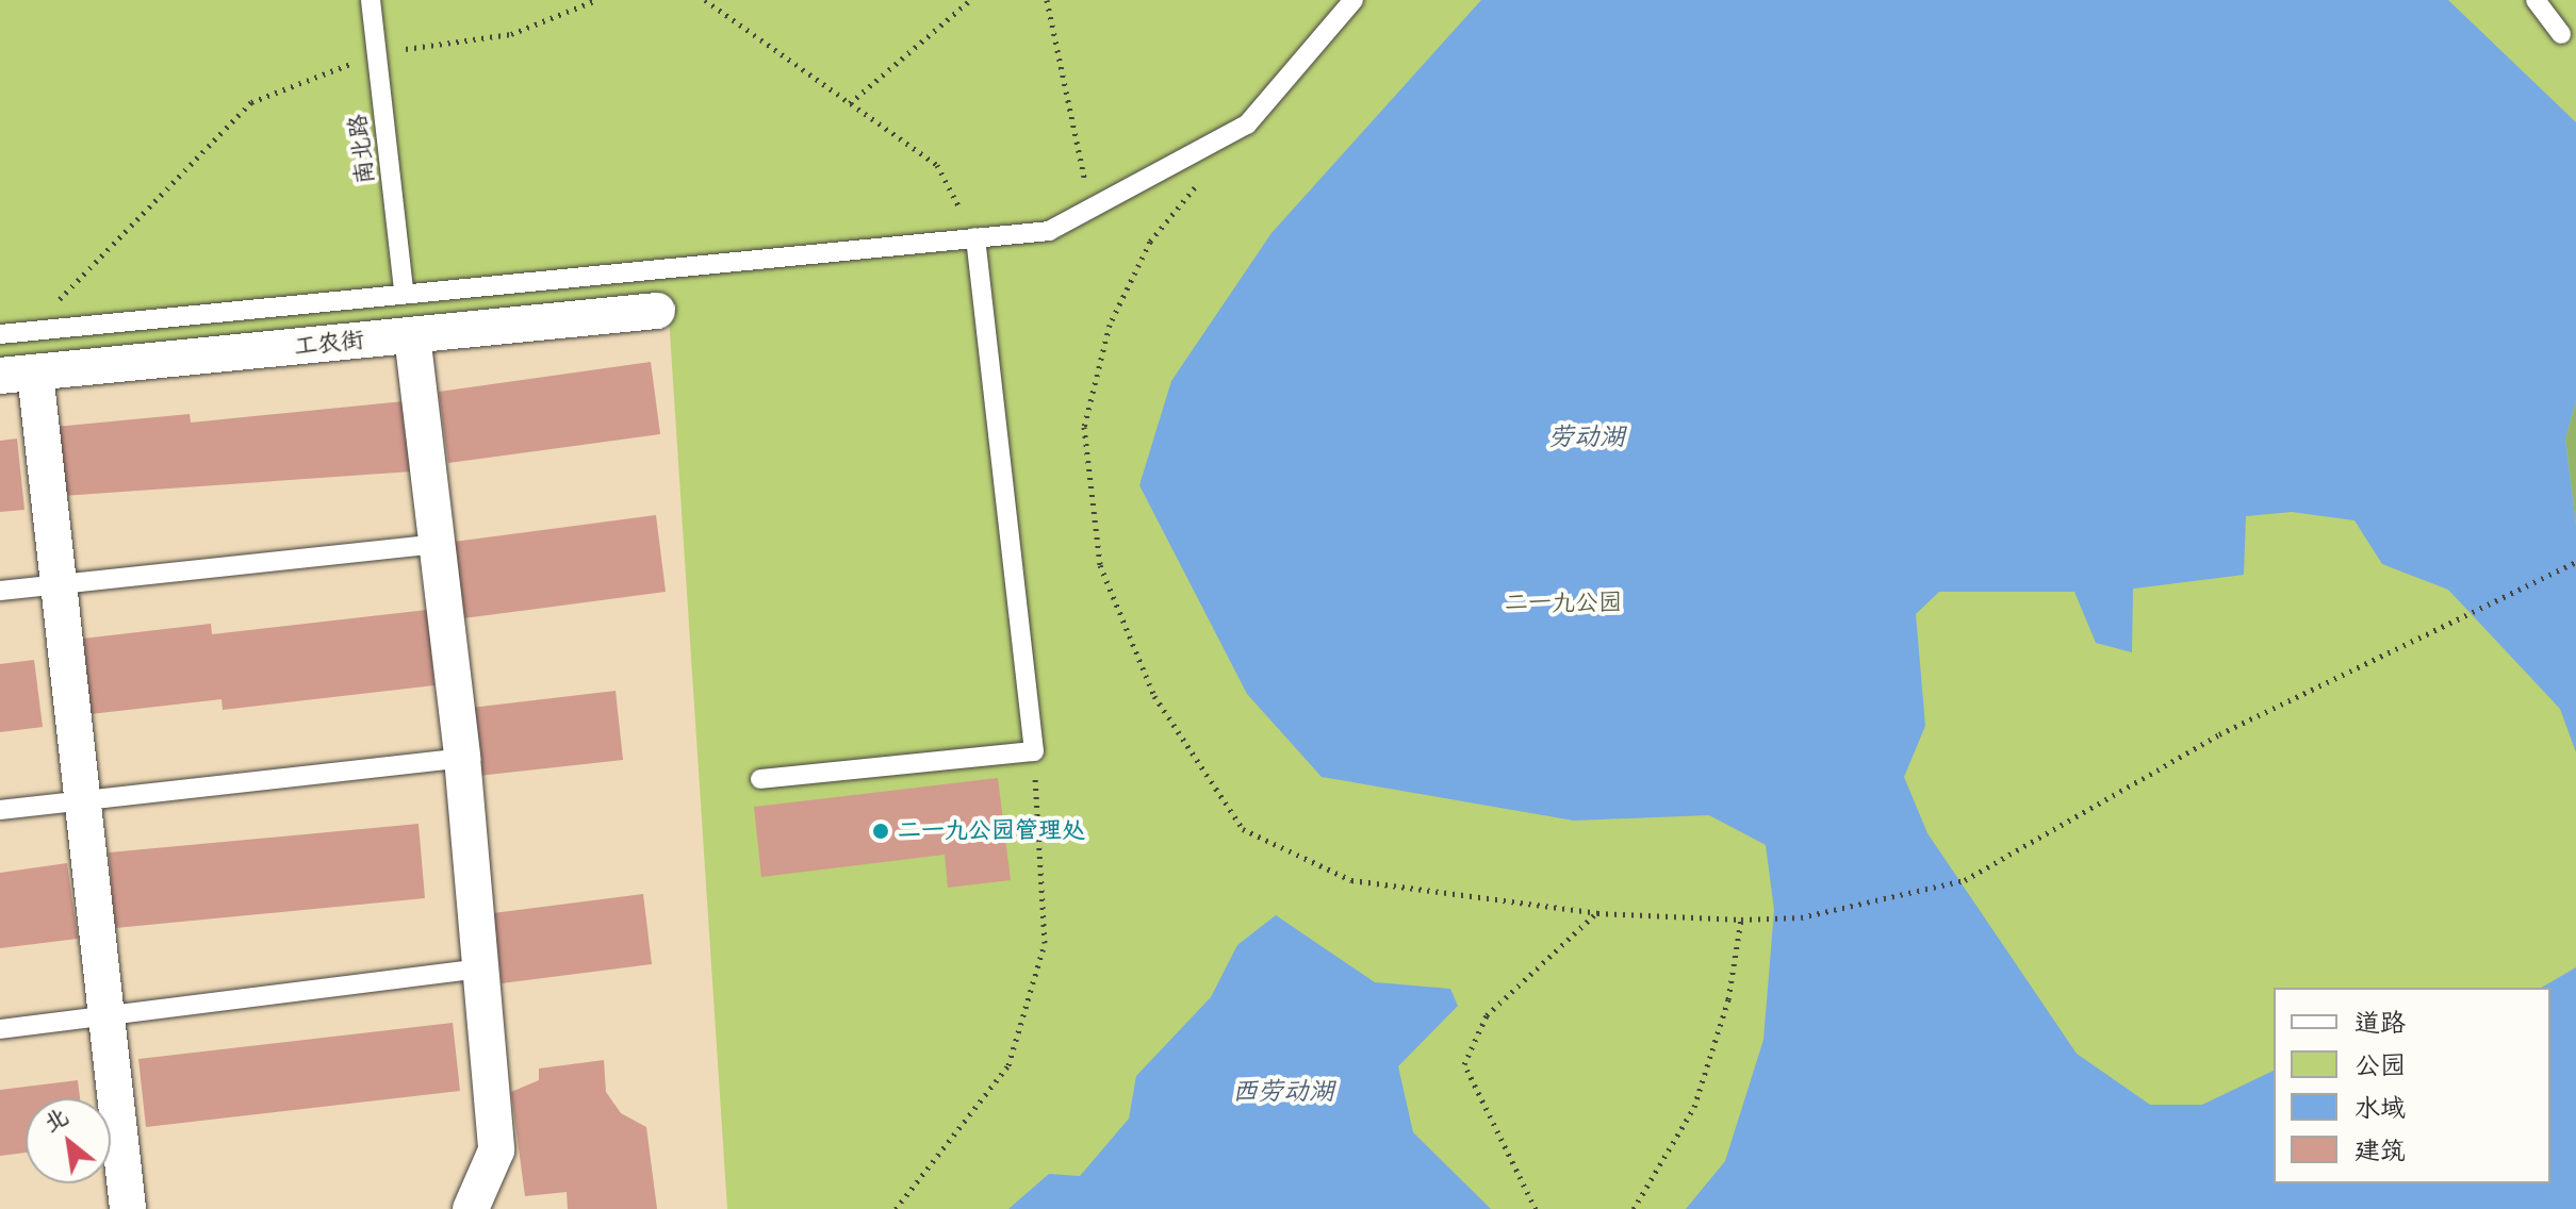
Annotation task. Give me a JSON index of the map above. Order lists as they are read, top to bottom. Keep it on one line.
{"streets":{"street":["工农街"],"lane":["南北路"]},"water":["劳动湖","西劳动湖"],"parks":["二一九公园"],"places":["二一九公园管理处"],"legend":["道路","公园","水域","建筑"],"north":"top left"}
